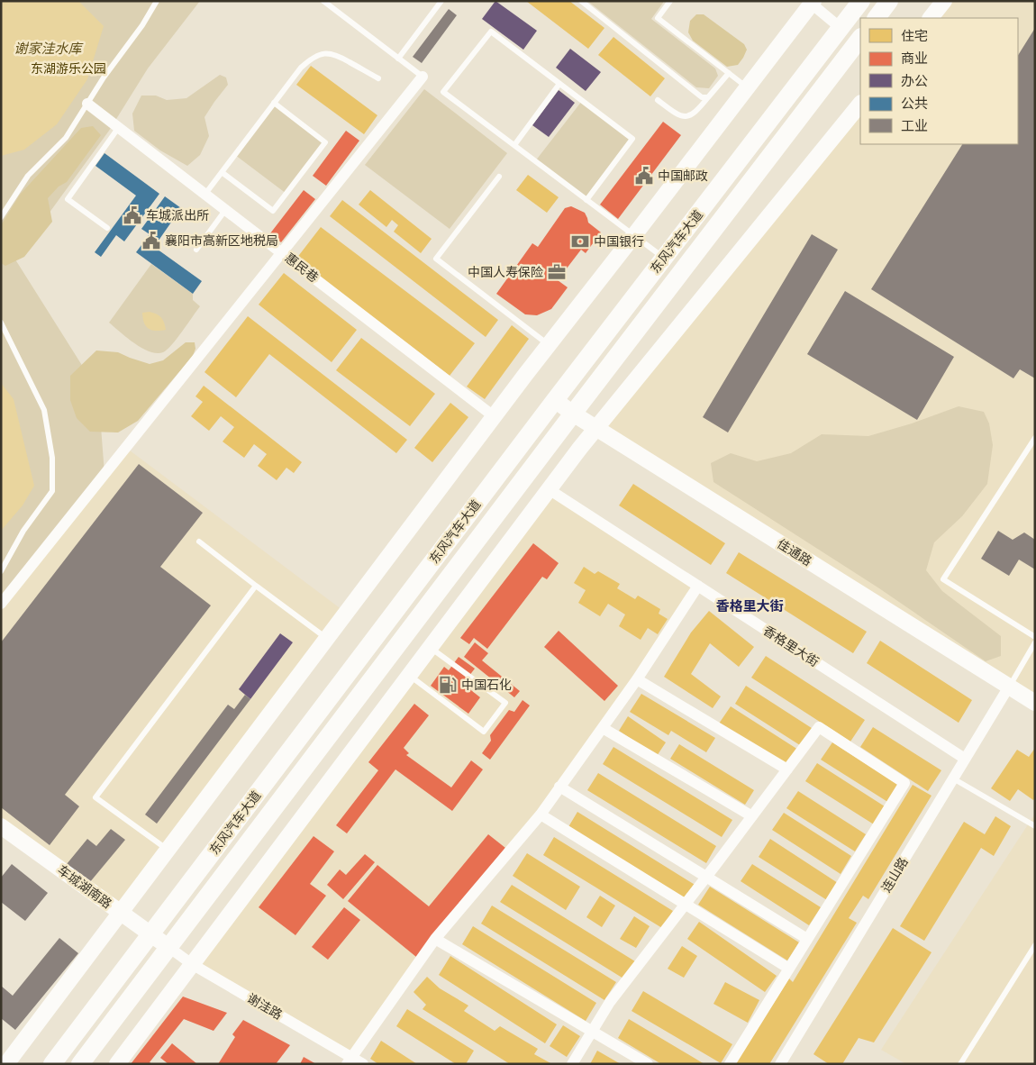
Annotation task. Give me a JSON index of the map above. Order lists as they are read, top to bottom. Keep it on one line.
{"streets":{"main road":["东风汽车大道"],"street":["惠民巷","佳通路","香格里大街","连山路","车城湖南路","谢洼路"]},"crossings":[["东风汽车大道","佳通路"],["东风汽车大道","车城湖南路"],["东风汽车大道","谢洼路"],["佳通路","连山路"],["香格里大街","连山路"],["车城湖南路","谢洼路"]],"districts":["香格里大街"],"water":["谢家洼水库"],"parks":["东湖游乐公园"],"places":{"public building":["中国邮政","车城派出所","襄阳市高新区地税局"],"bank":["中国银行"],"office":["中国人寿保险"],"fuel station":["中国石化"]},"legend":["住宅","商业","办公","公共","工业"]}
